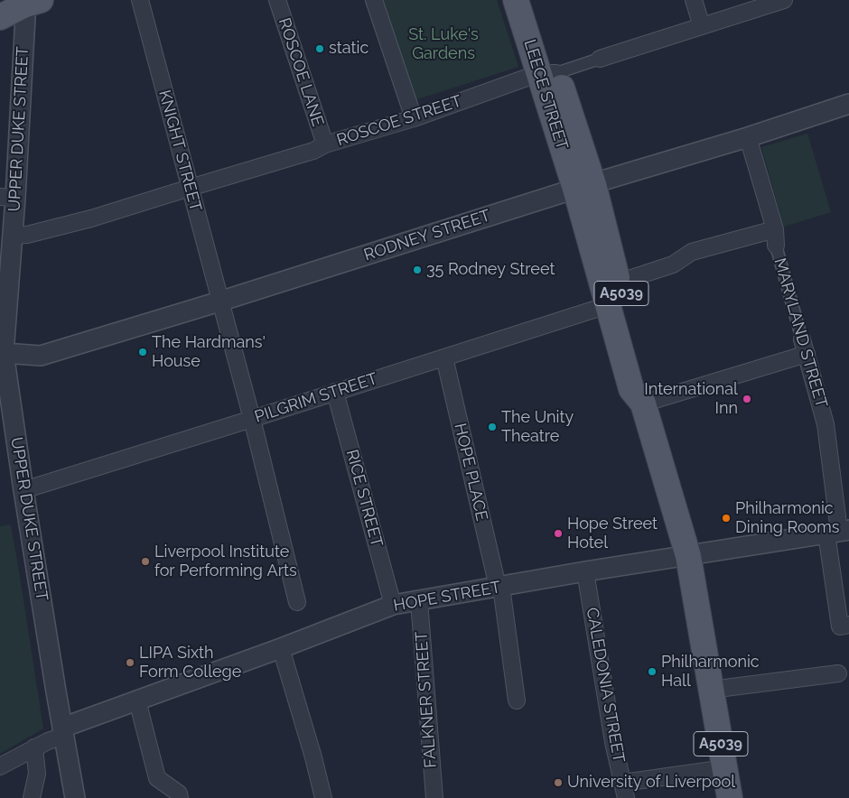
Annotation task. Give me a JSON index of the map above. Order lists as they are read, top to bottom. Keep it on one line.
{"streets":{"main road":["LEECE STREET","A5039"],"street":["ROSCOE LANE","ROSCOE STREET","UPPER DUKE STREET","KNIGHT STREET","RODNEY STREET","MARYLAND STREET","PILGRIM STREET","HOPE PLACE","RICE STREET","HOPE STREET","CALEDONIA STREET","FALKNER STREET"]},"crossings":[["ROSCOE LANE","ROSCOE STREET"],["LEECE STREET","ROSCOE STREET"],["LEECE STREET","RODNEY STREET"],["LEECE STREET","A5039"],["ROSCOE STREET","UPPER DUKE STREET"],["ROSCOE STREET","KNIGHT STREET"],["UPPER DUKE STREET","RODNEY STREET"],["UPPER DUKE STREET","PILGRIM STREET"],["UPPER DUKE STREET","HOPE STREET"],["KNIGHT STREET","RODNEY STREET"],["KNIGHT STREET","PILGRIM STREET"],["RODNEY STREET","A5039"],["RODNEY STREET","MARYLAND STREET"],["A5039","PILGRIM STREET"],["A5039","HOPE STREET"],["MARYLAND STREET","HOPE STREET"],["PILGRIM STREET","HOPE PLACE"],["PILGRIM STREET","RICE STREET"],["HOPE PLACE","HOPE STREET"],["RICE STREET","HOPE STREET"],["HOPE STREET","CALEDONIA STREET"],["HOPE STREET","FALKNER STREET"]],"parks":["St. Luke's Gardens"],"places":["static","35 Rodney Street","The Hardmans' House","International Inn","The Unity Theatre","Philharmonic Dining Rooms","Hope Street Hotel","Liverpool Institute for Performing Arts","LIPA Sixth Form College","Philharmonic Hall","University of Liverpool"]}
